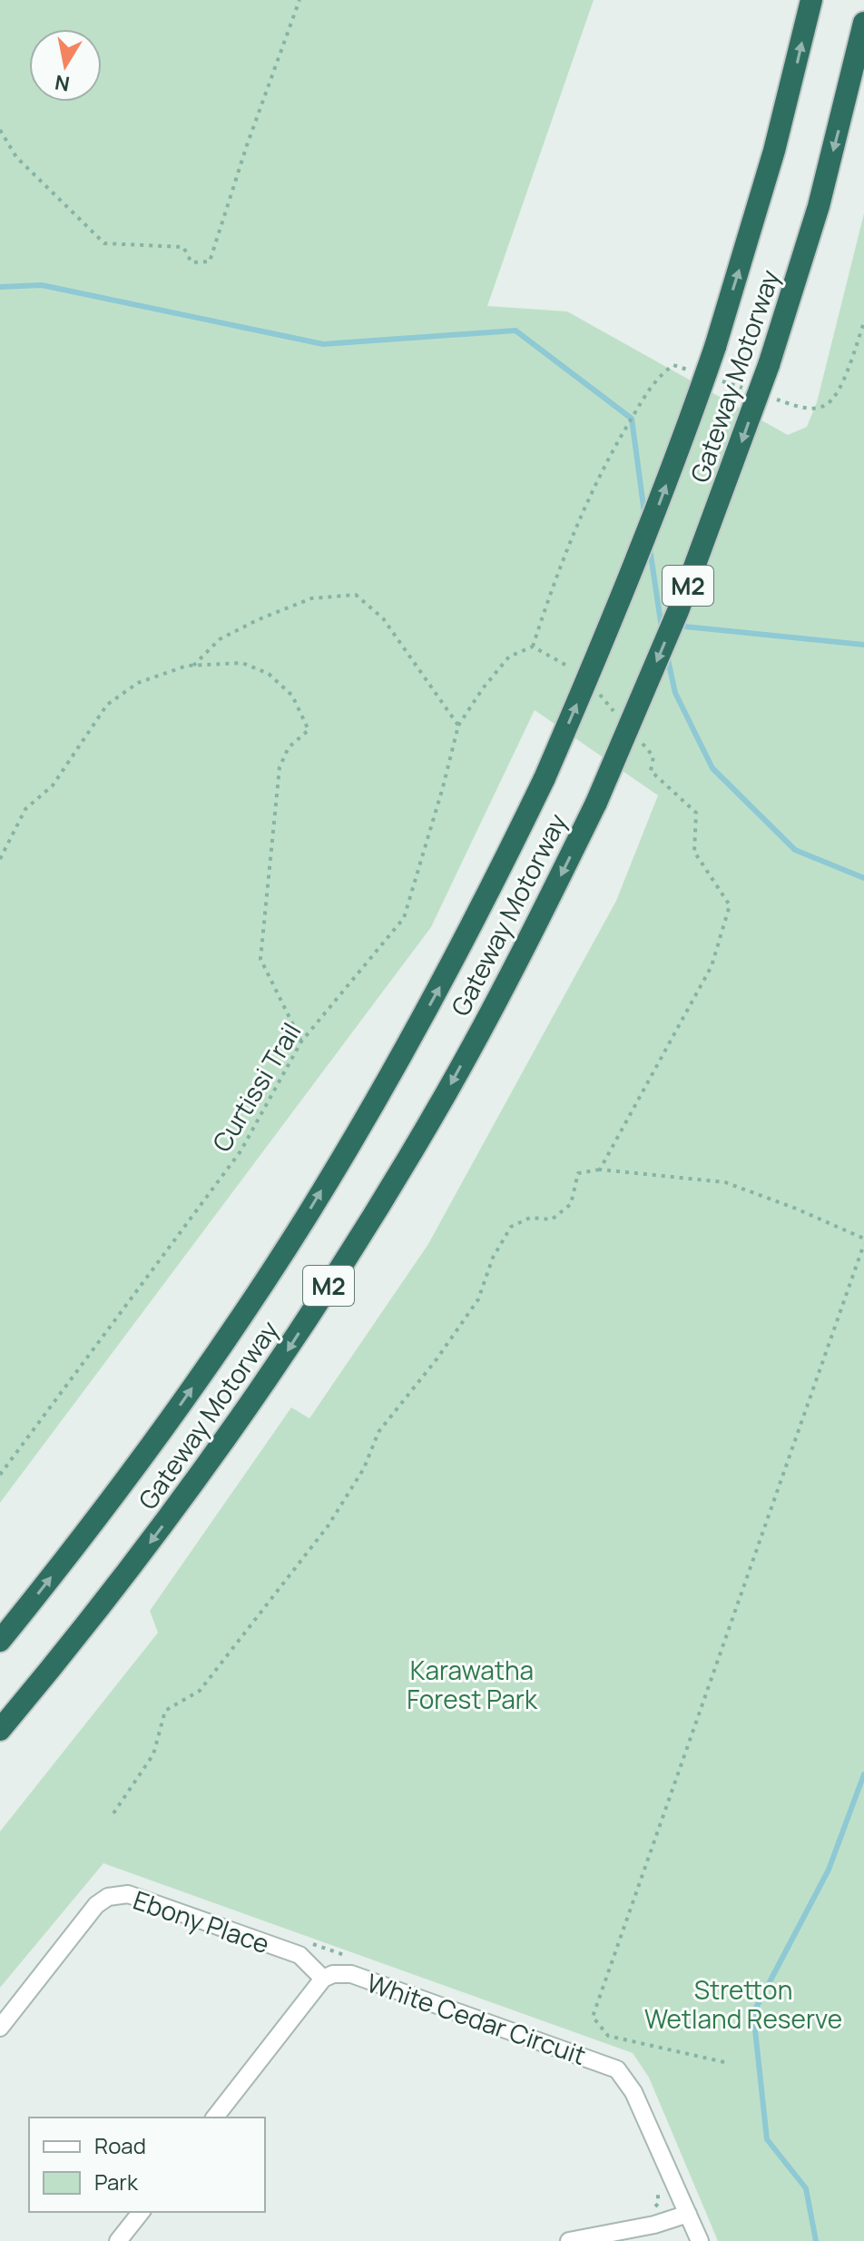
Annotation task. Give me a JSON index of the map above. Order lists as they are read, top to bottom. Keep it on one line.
{"streets":{"highway":["Gateway Motorway","M2"],"street":["Ebony Place","White Cedar Circuit"],"path":["Curtissi Trail"]},"crossings":[["Ebony Place","White Cedar Circuit"]],"parks":["Karawatha Forest Park","Stretton Wetland Reserve"],"legend":["Road","Park"],"north":"bottom"}
